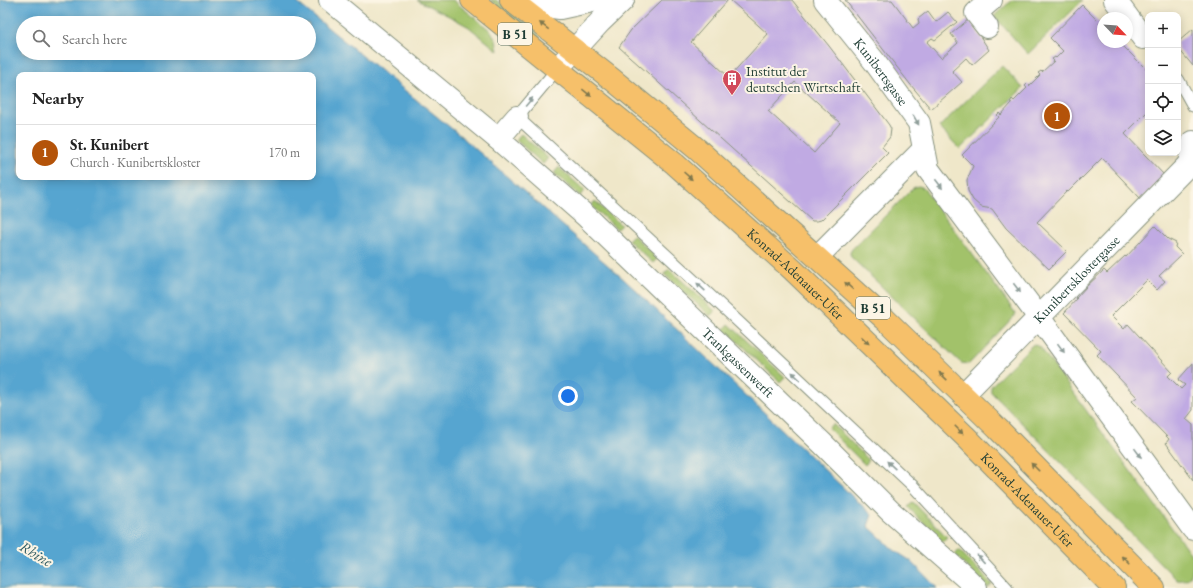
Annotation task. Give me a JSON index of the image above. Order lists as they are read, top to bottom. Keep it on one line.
{"streets":{"main road":["B 51","Konrad-Adenauer-Ufer"],"street":["Kunibertsgasse","Kunibertsklostergasse","Trankgassenwerft"]},"crossings":[["Kunibertsgasse","Konrad-Adenauer-Ufer"],["Konrad-Adenauer-Ufer","Kunibertsklostergasse"]],"one_way":["Kunibertsgasse"],"water":["Rhine"],"places":{"building":["Institut der deutschen Wirtschaft"]},"north":"bottom right","page":{"map_buttons":["+","−"],"search":"Search here","heading":"Nearby","pins":"1","list":[{"mark":"1","name":"St. Kunibert","note":"Church · Kunibertskloster","value":"170 m"}]}}
